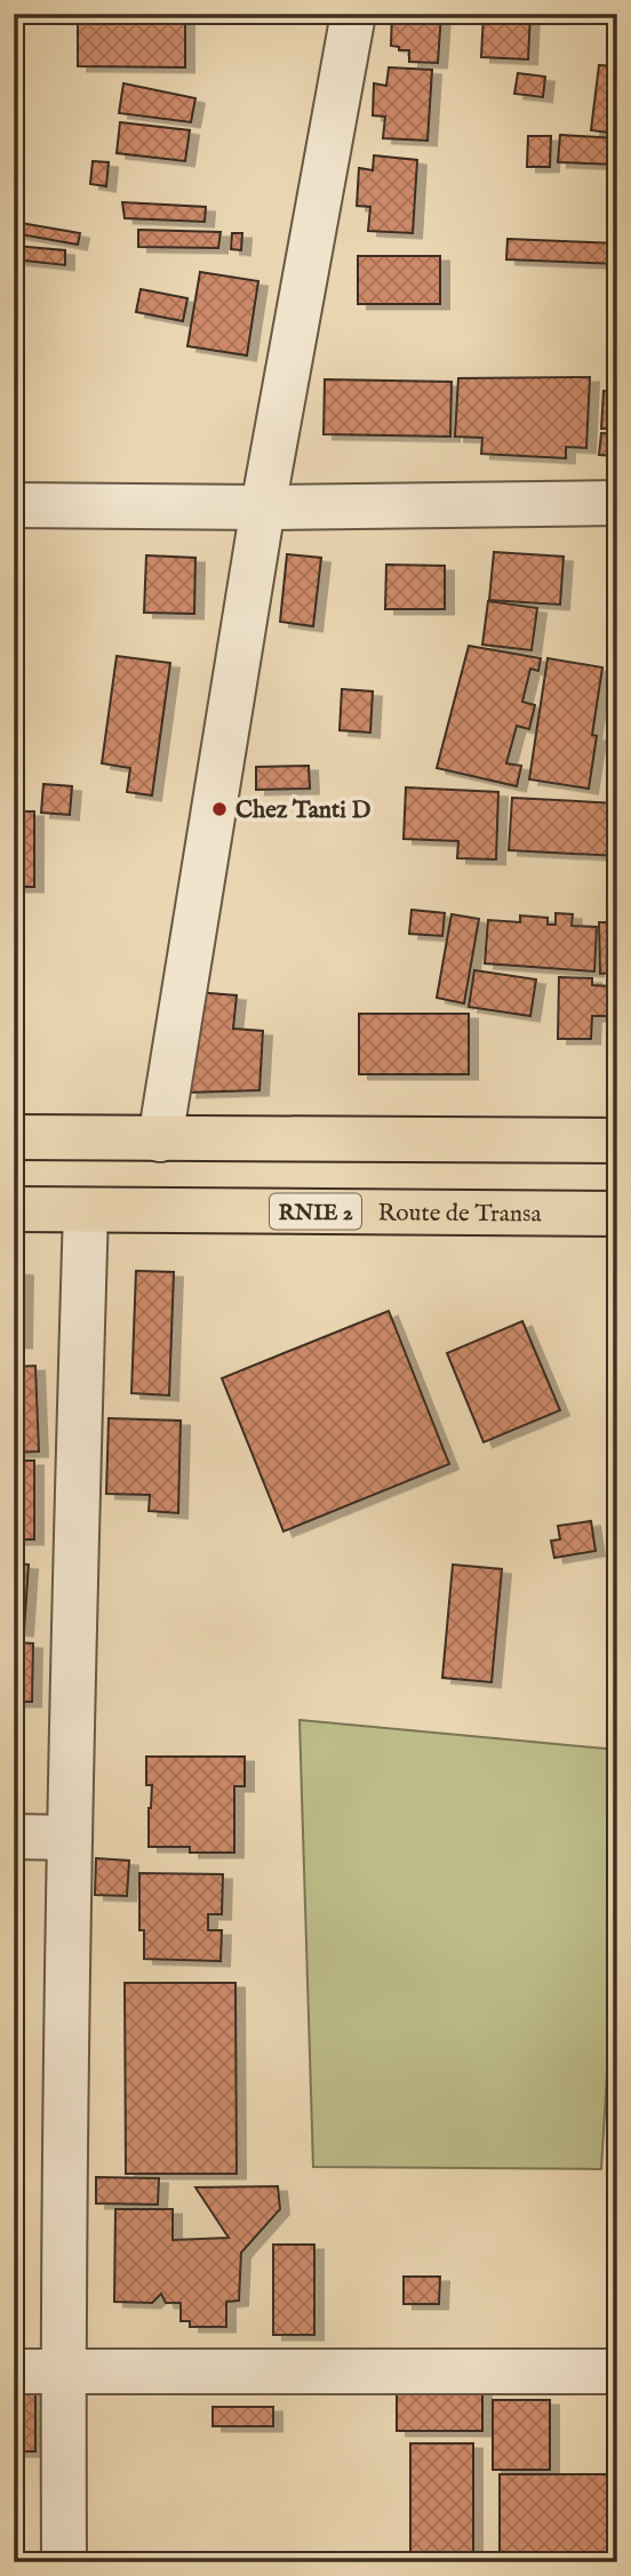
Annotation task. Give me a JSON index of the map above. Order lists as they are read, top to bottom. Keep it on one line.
{"streets":{"main road":["RNIE 2","Route de Transa"]},"places":["Chez Tanti D"]}
